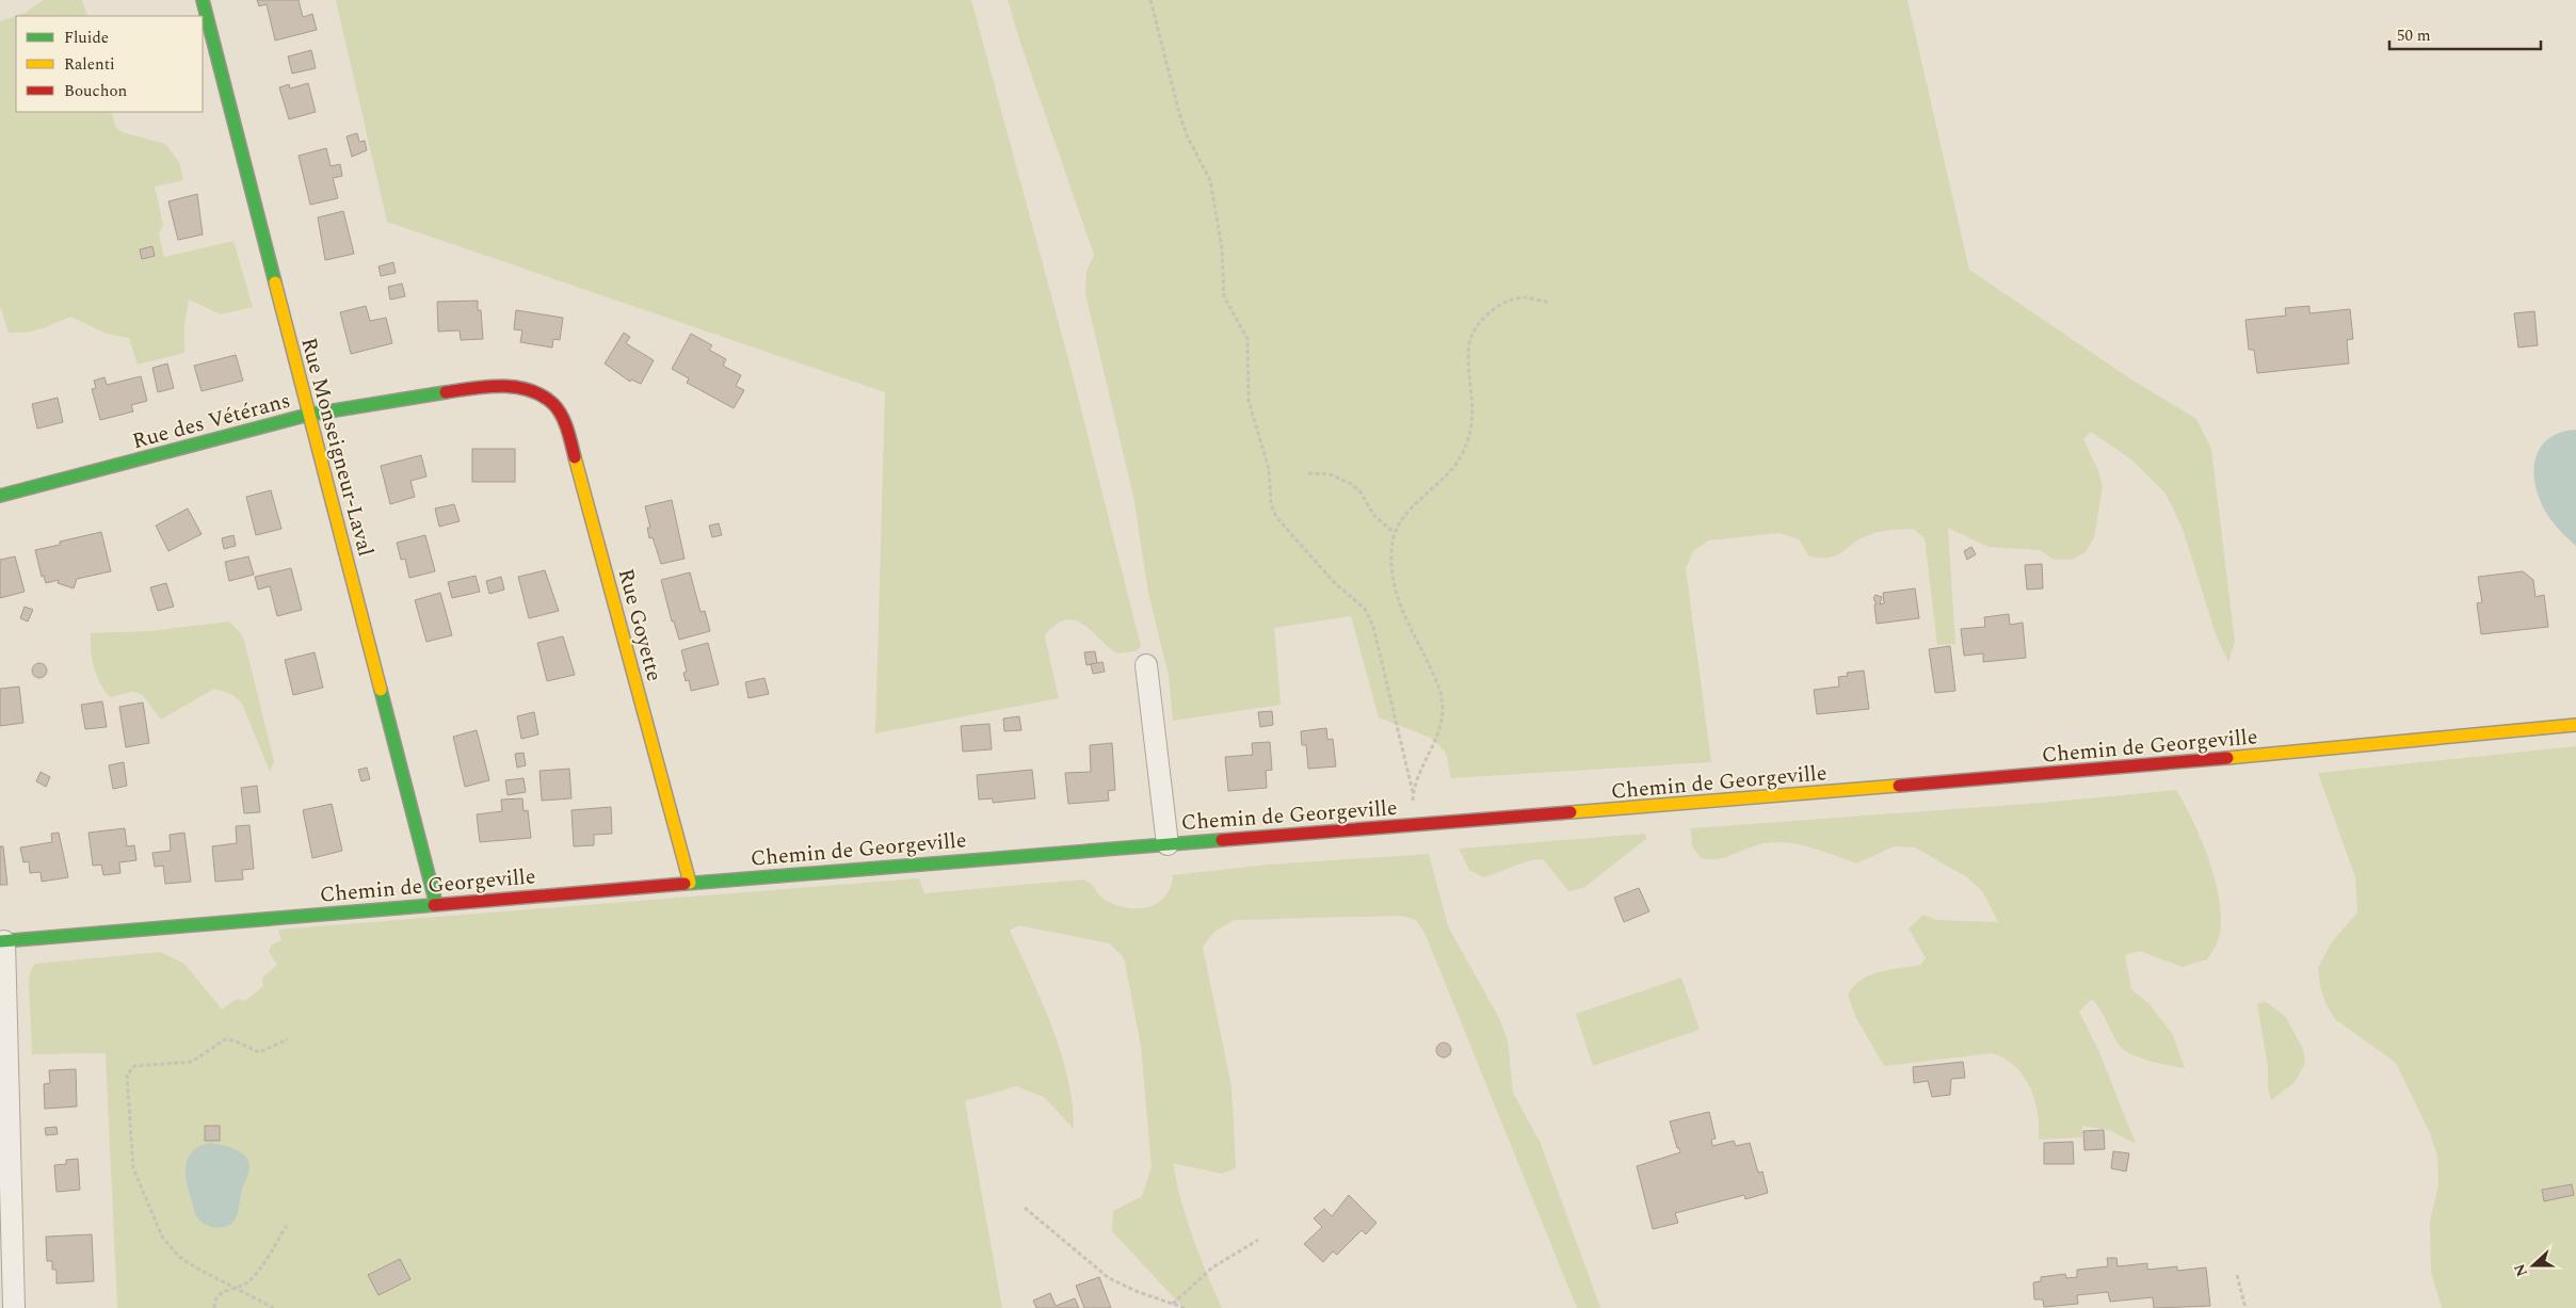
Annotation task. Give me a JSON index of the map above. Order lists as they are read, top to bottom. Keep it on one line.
{"streets":{"main road":["Rue des Vétérans","Rue Monseigneur-Laval","Rue Goyette","Chemin de Georgeville"]},"crossings":[["Rue des Vétérans","Rue Monseigneur-Laval"],["Rue des Vétérans","Rue Goyette"],["Rue Monseigneur-Laval","Chemin de Georgeville"],["Rue Goyette","Chemin de Georgeville"]],"legend":["Fluide","Ralenti","Bouchon"],"scale_bar":"50 m","north":"left"}
